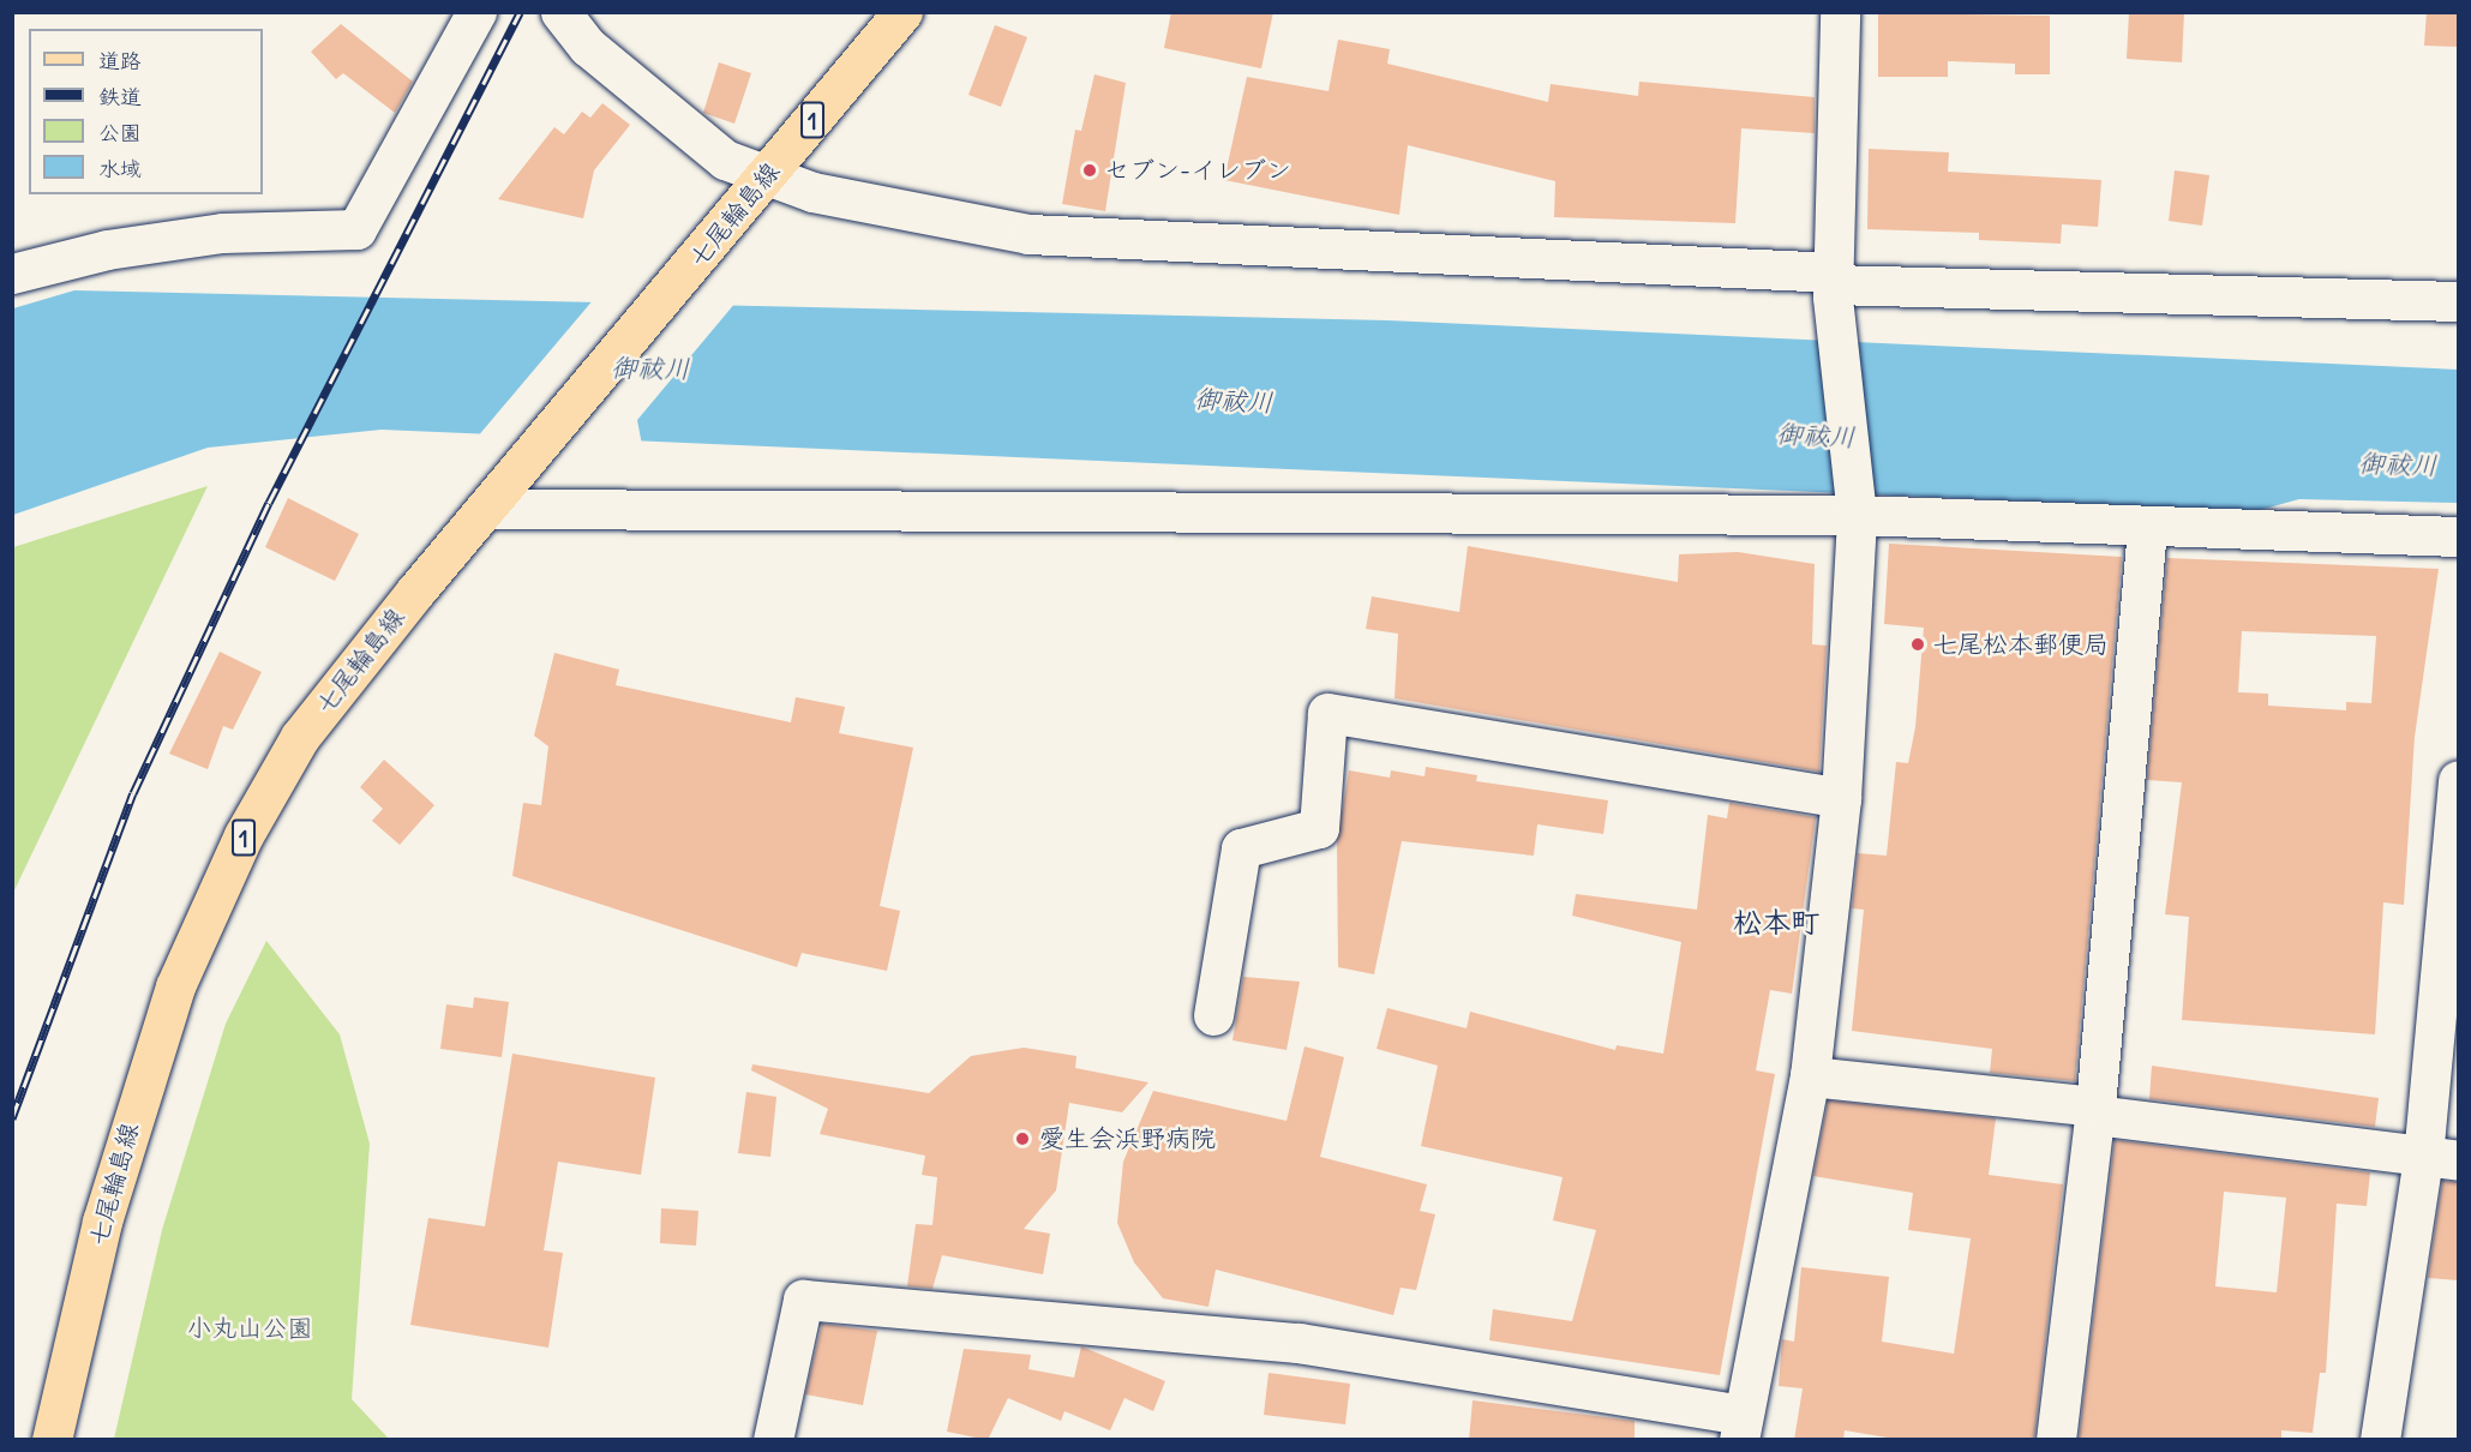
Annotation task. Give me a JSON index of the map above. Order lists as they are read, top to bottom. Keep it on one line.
{"streets":{"main road":["1","七尾輪島線"]},"districts":["松本町"],"water":["御祓川"],"parks":["小丸山公園"],"places":["セブン-イレブン","七尾松本郵便局","愛生会浜野病院"],"legend":["道路","鉄道","公園","水域"]}
